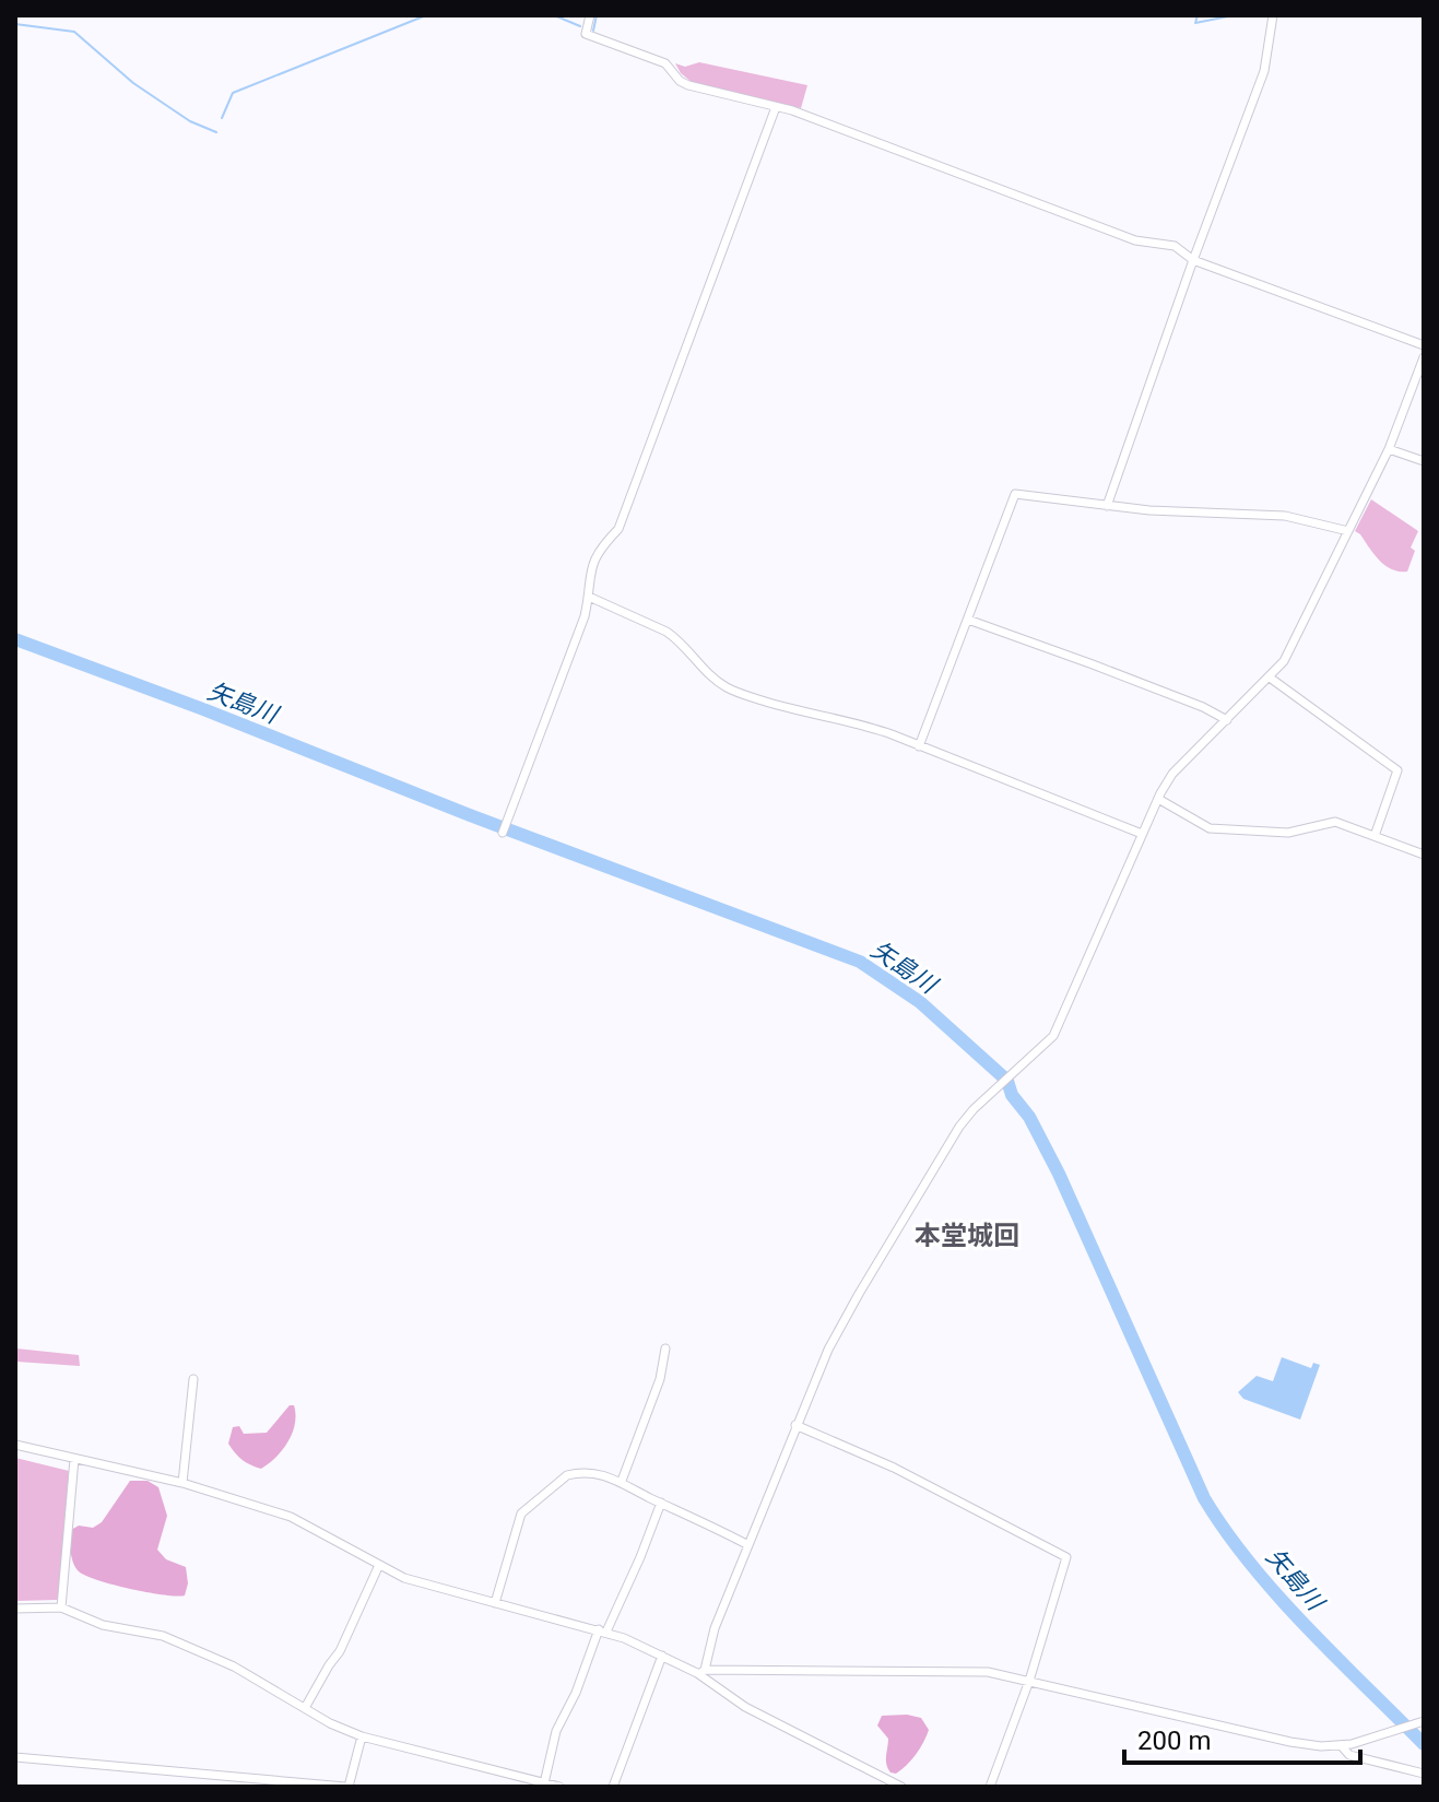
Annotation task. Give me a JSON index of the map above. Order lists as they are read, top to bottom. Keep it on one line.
{"districts":["本堂城回"],"water":["矢島川"],"scale_bar":"200 m"}
